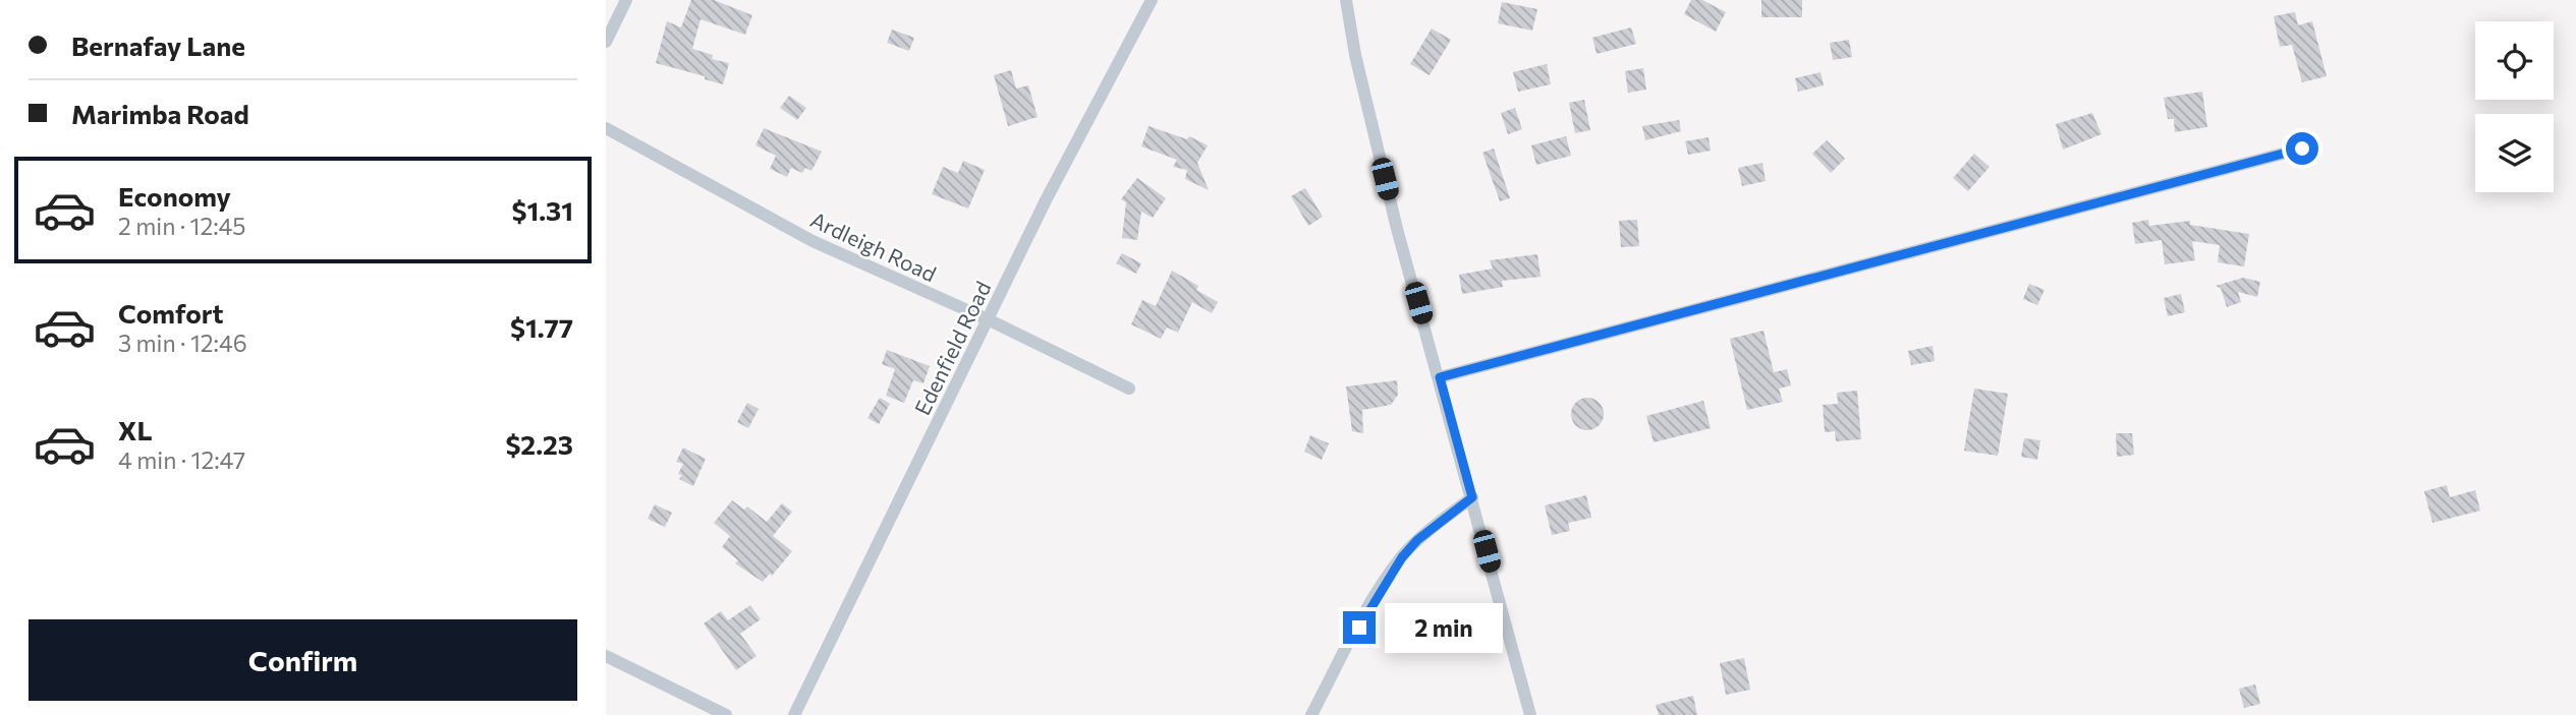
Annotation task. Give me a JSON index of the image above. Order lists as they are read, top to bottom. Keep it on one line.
{"streets":{"street":["Ardleigh Road","Edenfield Road"]},"crossings":[["Ardleigh Road","Edenfield Road"]],"page":{"banner":["Bernafay Lane","Marimba Road"],"list":[{"name":"Economy","note":"2 min · 12:45","value":"$1.31"},{"name":"Comfort","note":"3 min · 12:46","value":"$1.77"},{"name":"XL","note":"4 min · 12:47","value":"$2.23"}],"bubble":"2 min","buttons":"Confirm"}}
